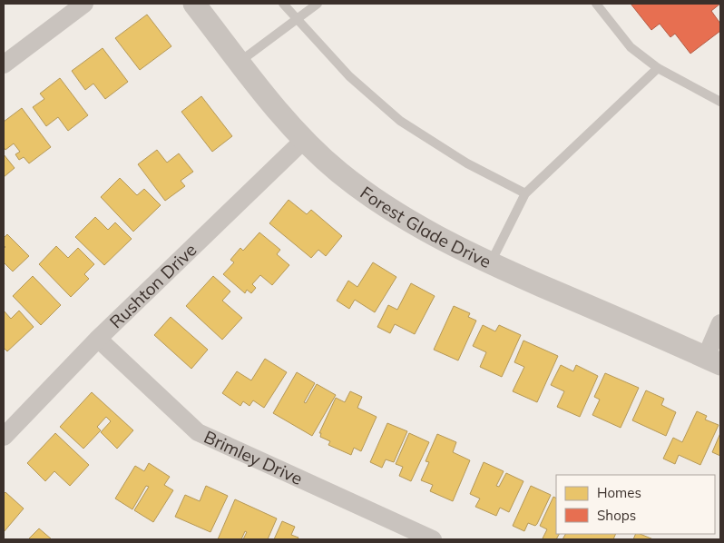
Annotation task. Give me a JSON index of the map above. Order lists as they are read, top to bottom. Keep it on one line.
{"streets":{"street":["Forest Glade Drive","Rushton Drive","Brimley Drive"]},"crossings":[["Forest Glade Drive","Rushton Drive"],["Rushton Drive","Brimley Drive"]],"legend":["Homes","Shops"]}
